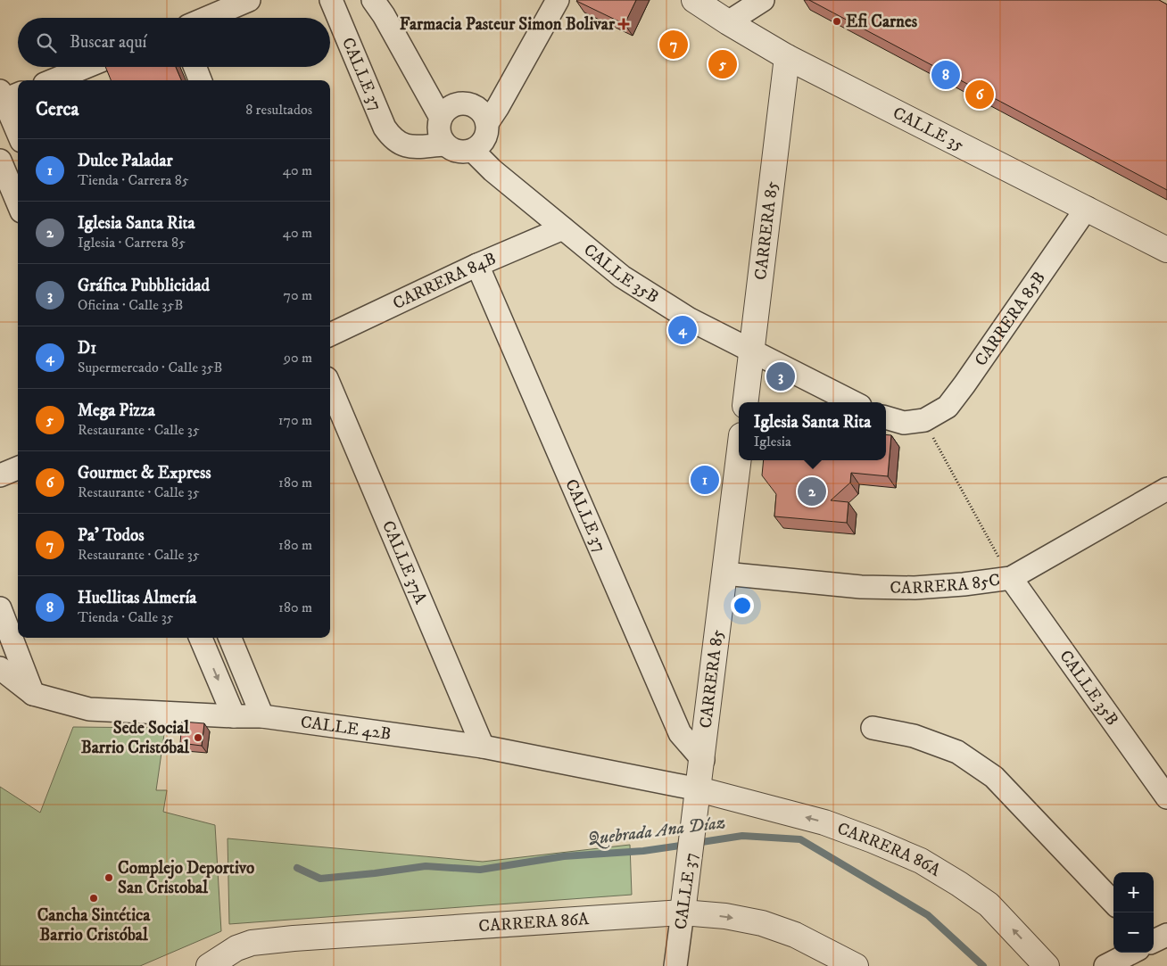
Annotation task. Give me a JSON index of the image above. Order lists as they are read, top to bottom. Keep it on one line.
{"streets":{"street":["CALLE 37","CALLE 35","CARRERA 85","CALLE 35B","CARRERA 84B","CARRERA 85B","CALLE 37A","CARRERA 85C","CALLE 42B","CARRERA 86A"]},"crossings":[["CALLE 37","CARRERA 85"],["CALLE 37","CALLE 35B"],["CALLE 37","CARRERA 84B"],["CALLE 37","CALLE 42B"],["CALLE 37","CARRERA 86A"],["CALLE 35","CARRERA 85"],["CALLE 35","CARRERA 85B"],["CARRERA 85","CALLE 35B"],["CARRERA 85","CARRERA 85C"],["CARRERA 85","CALLE 42B"],["CARRERA 85","CARRERA 86A"],["CALLE 35B","CARRERA 84B"],["CALLE 35B","CARRERA 85C"],["CALLE 37A","CALLE 42B"],["CALLE 42B","CARRERA 86A"]],"water":["Quebrada Ana Díaz"],"places":{"other":["Efi Carnes","Sede Social Barrio Cristóbal","Complejo Deportivo San Cristobal","Cancha Sintética Barrio Cristóbal"],"health":["Farmacia Pasteur Simon Bolivar"]},"page":{"search":"Buscar aquí","pins":["7","5","8","6","4","3","1","2"],"heading":["Cerca","8 resultados"],"list":[{"mark":"1","name":"Dulce Paladar","note":"Tienda · Carrera 85","value":"40 m"},{"mark":"2","name":"Iglesia Santa Rita","note":"Iglesia · Carrera 85","value":"40 m"},{"mark":"3","name":"Gráfica Pubblicidad","note":"Oficina · Calle 35B","value":"70 m"},{"mark":"4","name":"D1","note":"Supermercado · Calle 35B","value":"90 m"},{"mark":"5","name":"Mega Pizza","note":"Restaurante · Calle 35","value":"170 m"},{"mark":"6","name":"Gourmet & Express","note":"Restaurante · Calle 35","value":"180 m"},{"mark":"7","name":"Pa' Todos","note":"Restaurante · Calle 35","value":"180 m"},{"mark":"8","name":"Huellitas Almería","note":"Tienda · Calle 35","value":"180 m"}],"popup":["Iglesia Santa Rita","Iglesia"],"map_buttons":["+","−"]}}
